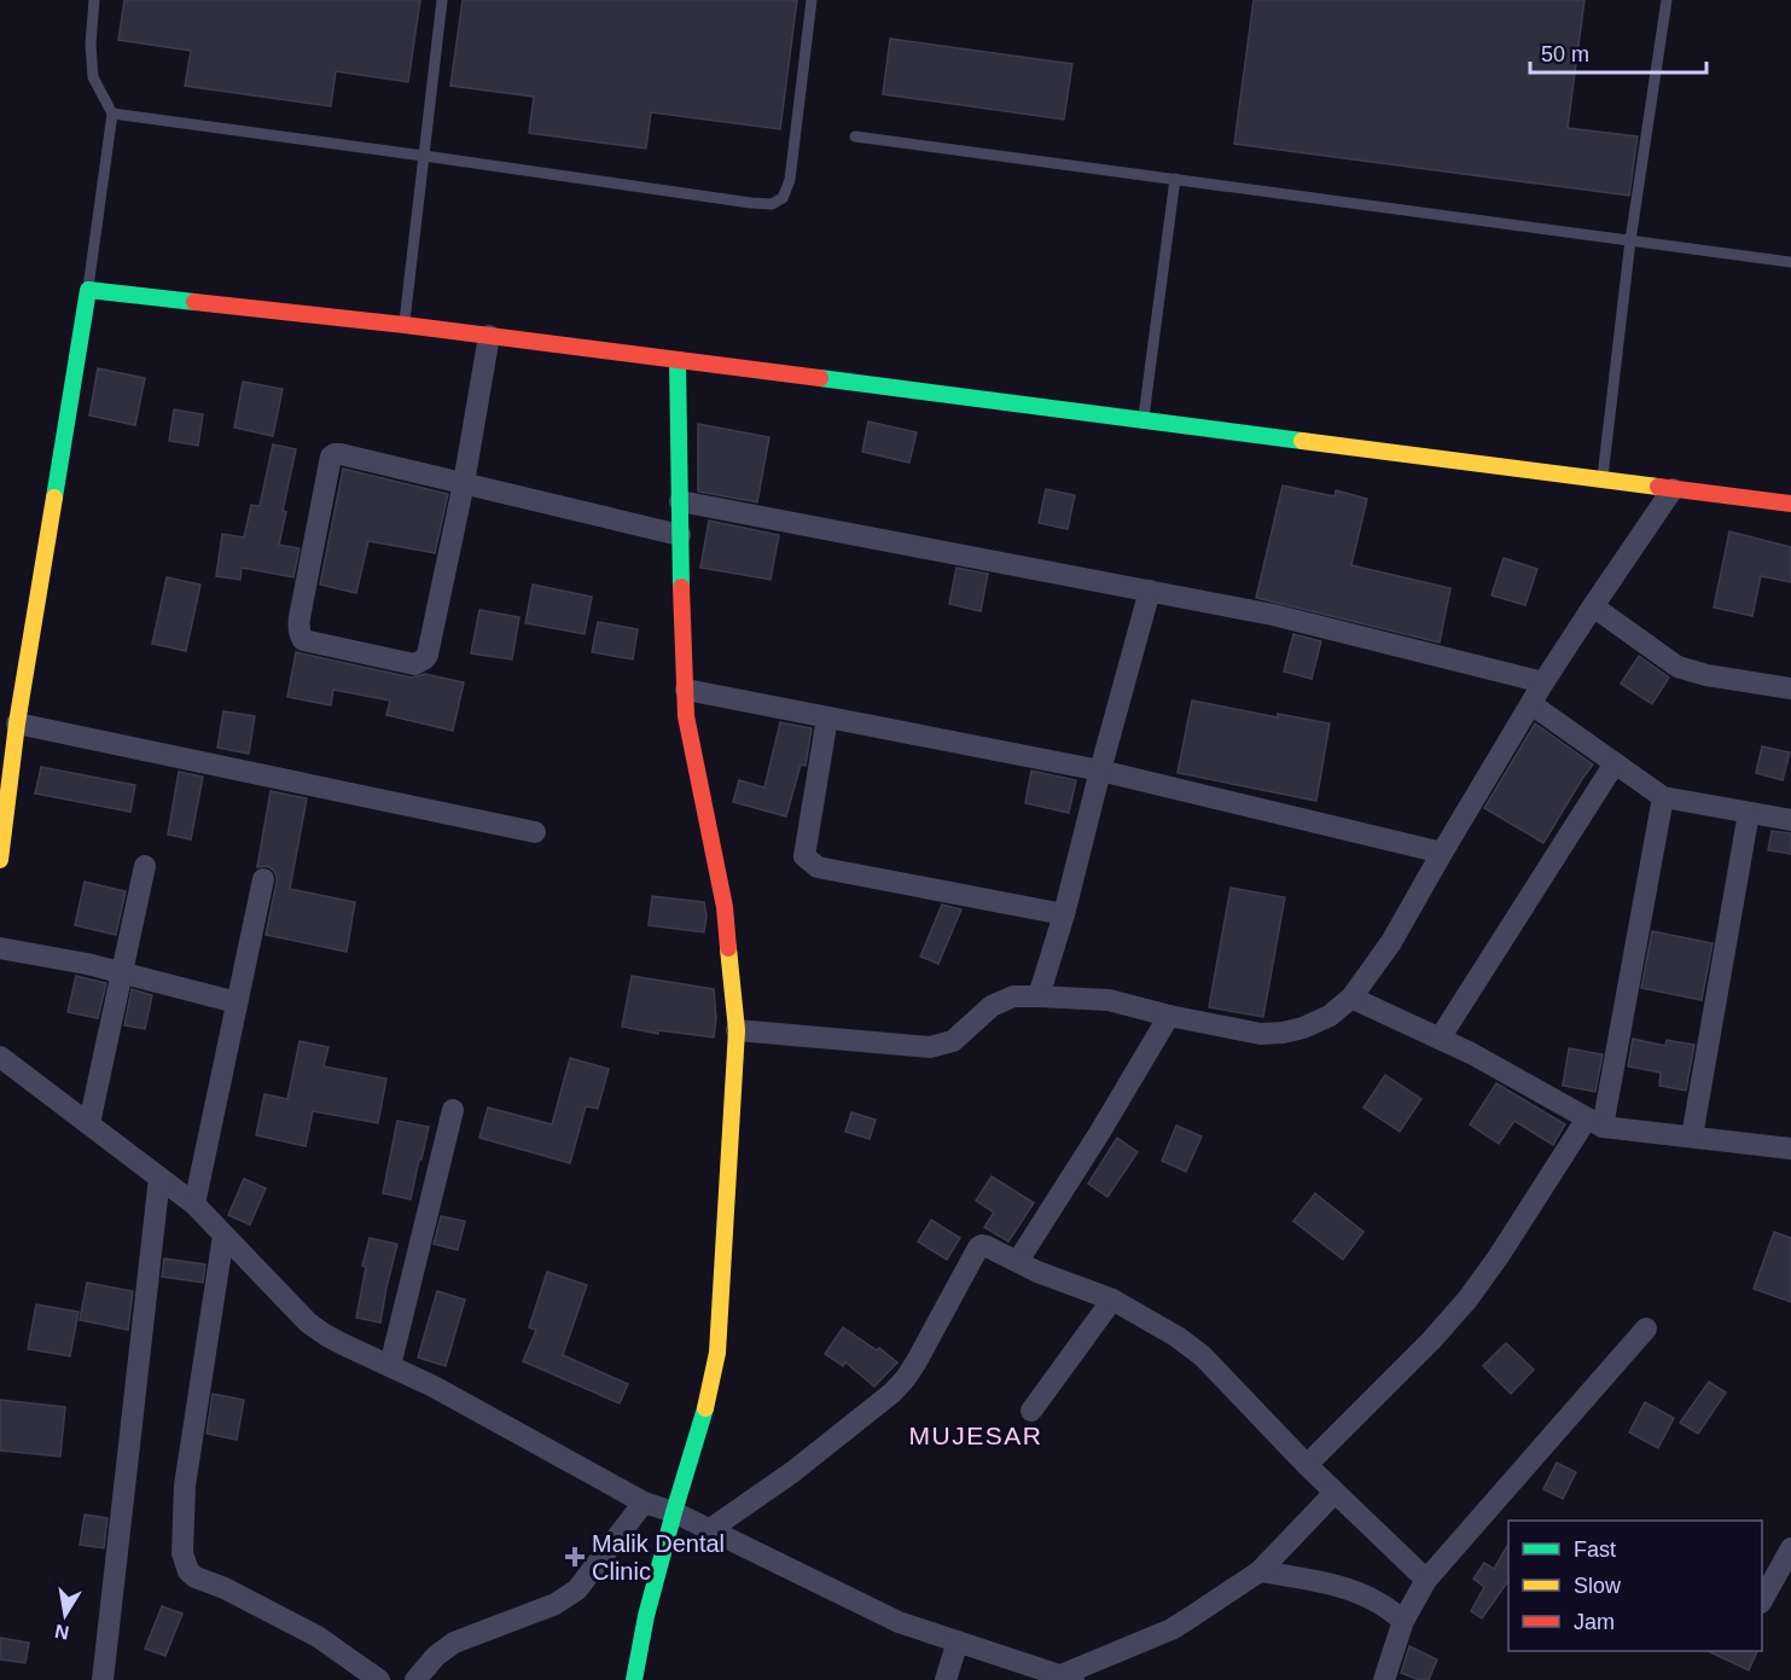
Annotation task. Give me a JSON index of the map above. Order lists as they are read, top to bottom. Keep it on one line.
{"districts":["MUJESAR"],"places":{"health":["Malik Dental Clinic"]},"legend":["Fast","Slow","Jam"],"scale_bar":"50 m","north":"bottom"}
